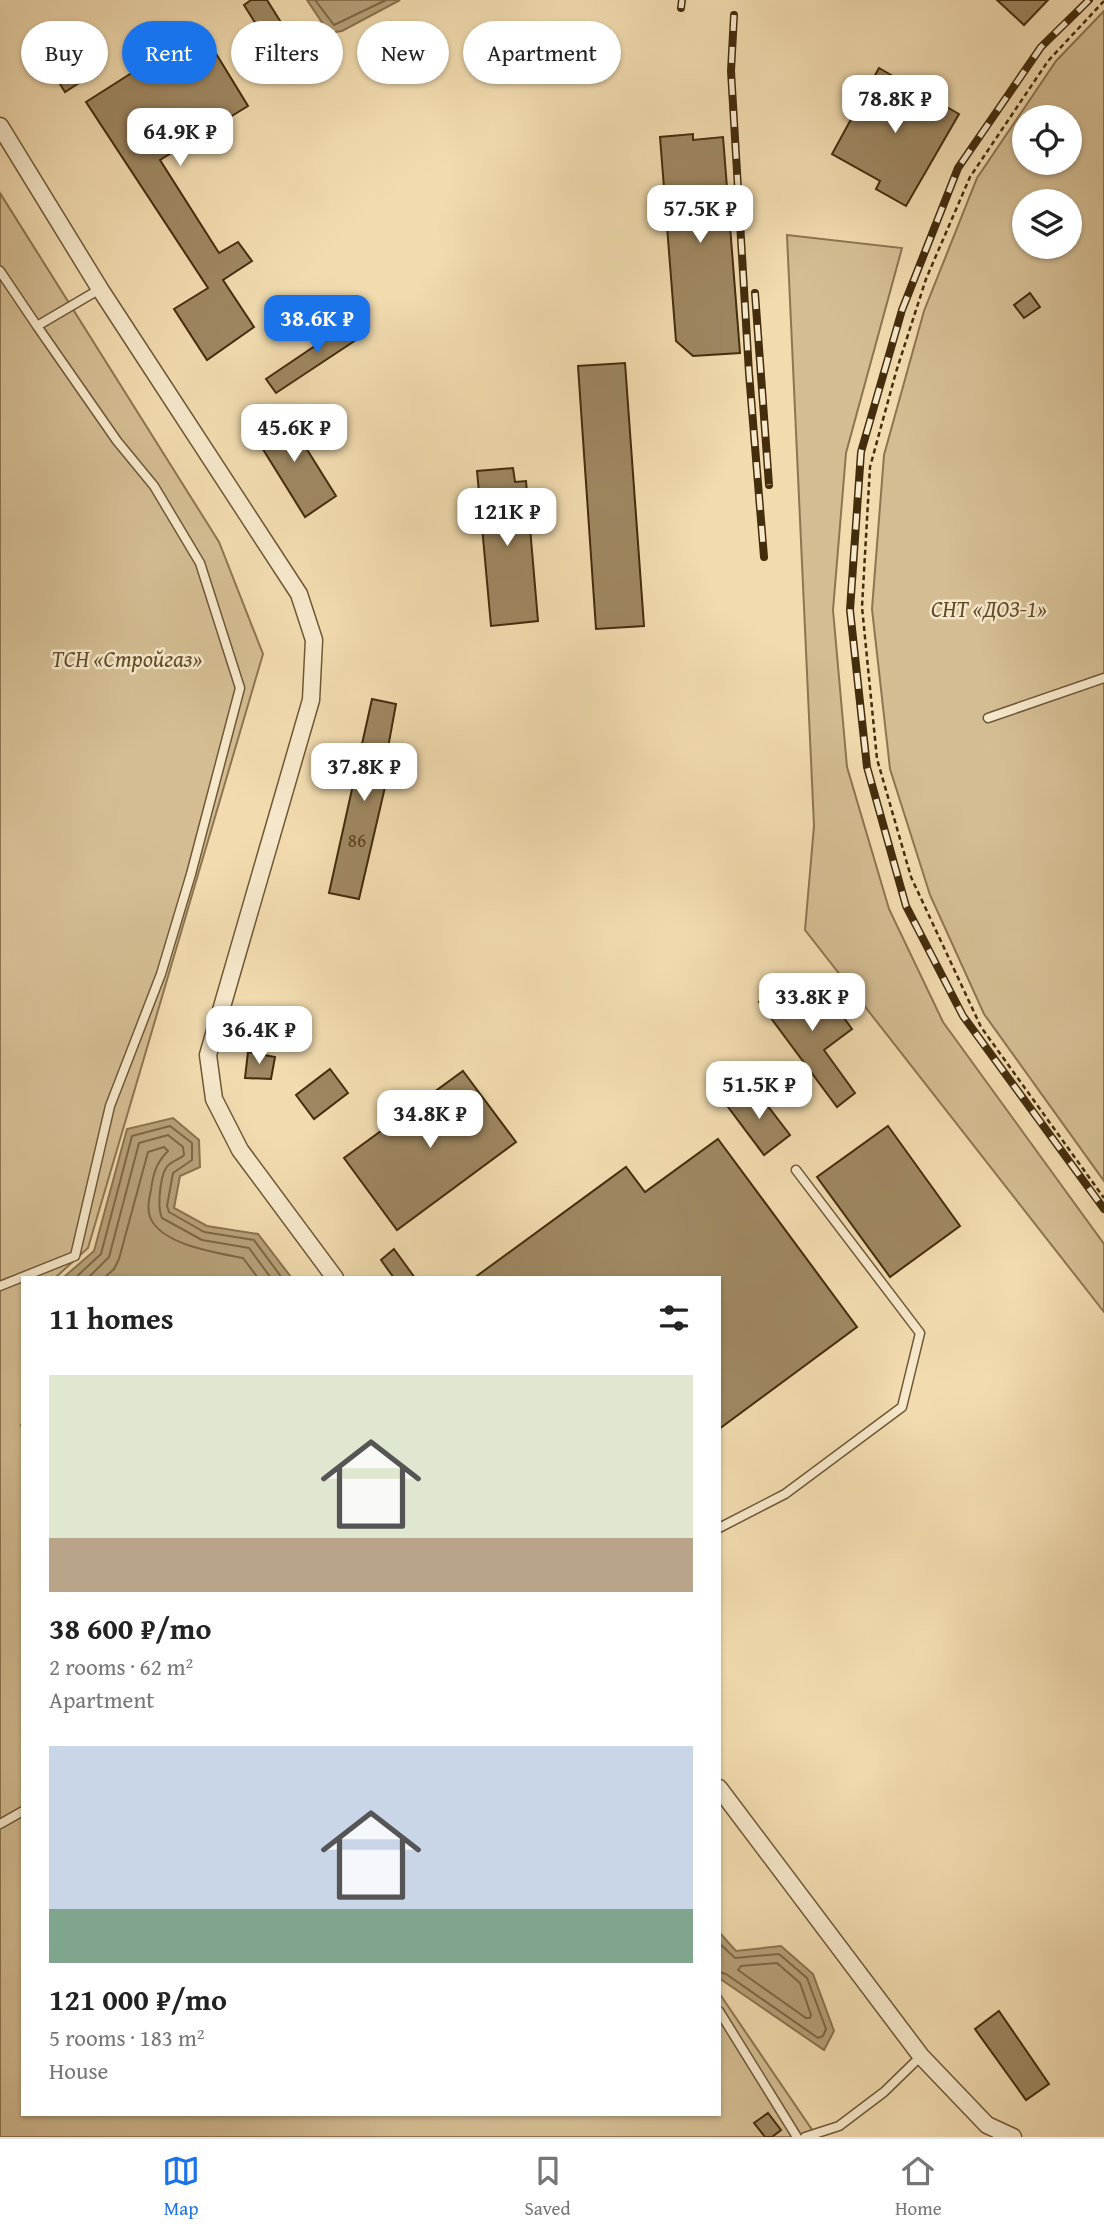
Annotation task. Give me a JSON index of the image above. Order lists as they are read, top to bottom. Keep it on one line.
{"parks":["СНТ «ДОЗ-1»","ТСН «Стройгаз»"],"house_numbers":["86"],"page":{"chip":["Buy","Rent","Filters","New","Apartment"],"price":["78.8K ₽","64.9K ₽","57.5K ₽","38.6K ₽","45.6K ₽","121K ₽","37.8K ₽","33.8K ₽","36.4K ₽","51.5K ₽","34.8K ₽"],"heading":"11 homes","list":[{"name":"38 600 ₽/mo","note":"2 rooms · 62 m² · Apartment"},{"name":"121 000 ₽/mo","note":"5 rooms · 183 m² · House"}],"tabs":["Map","Saved","Home"]}}
